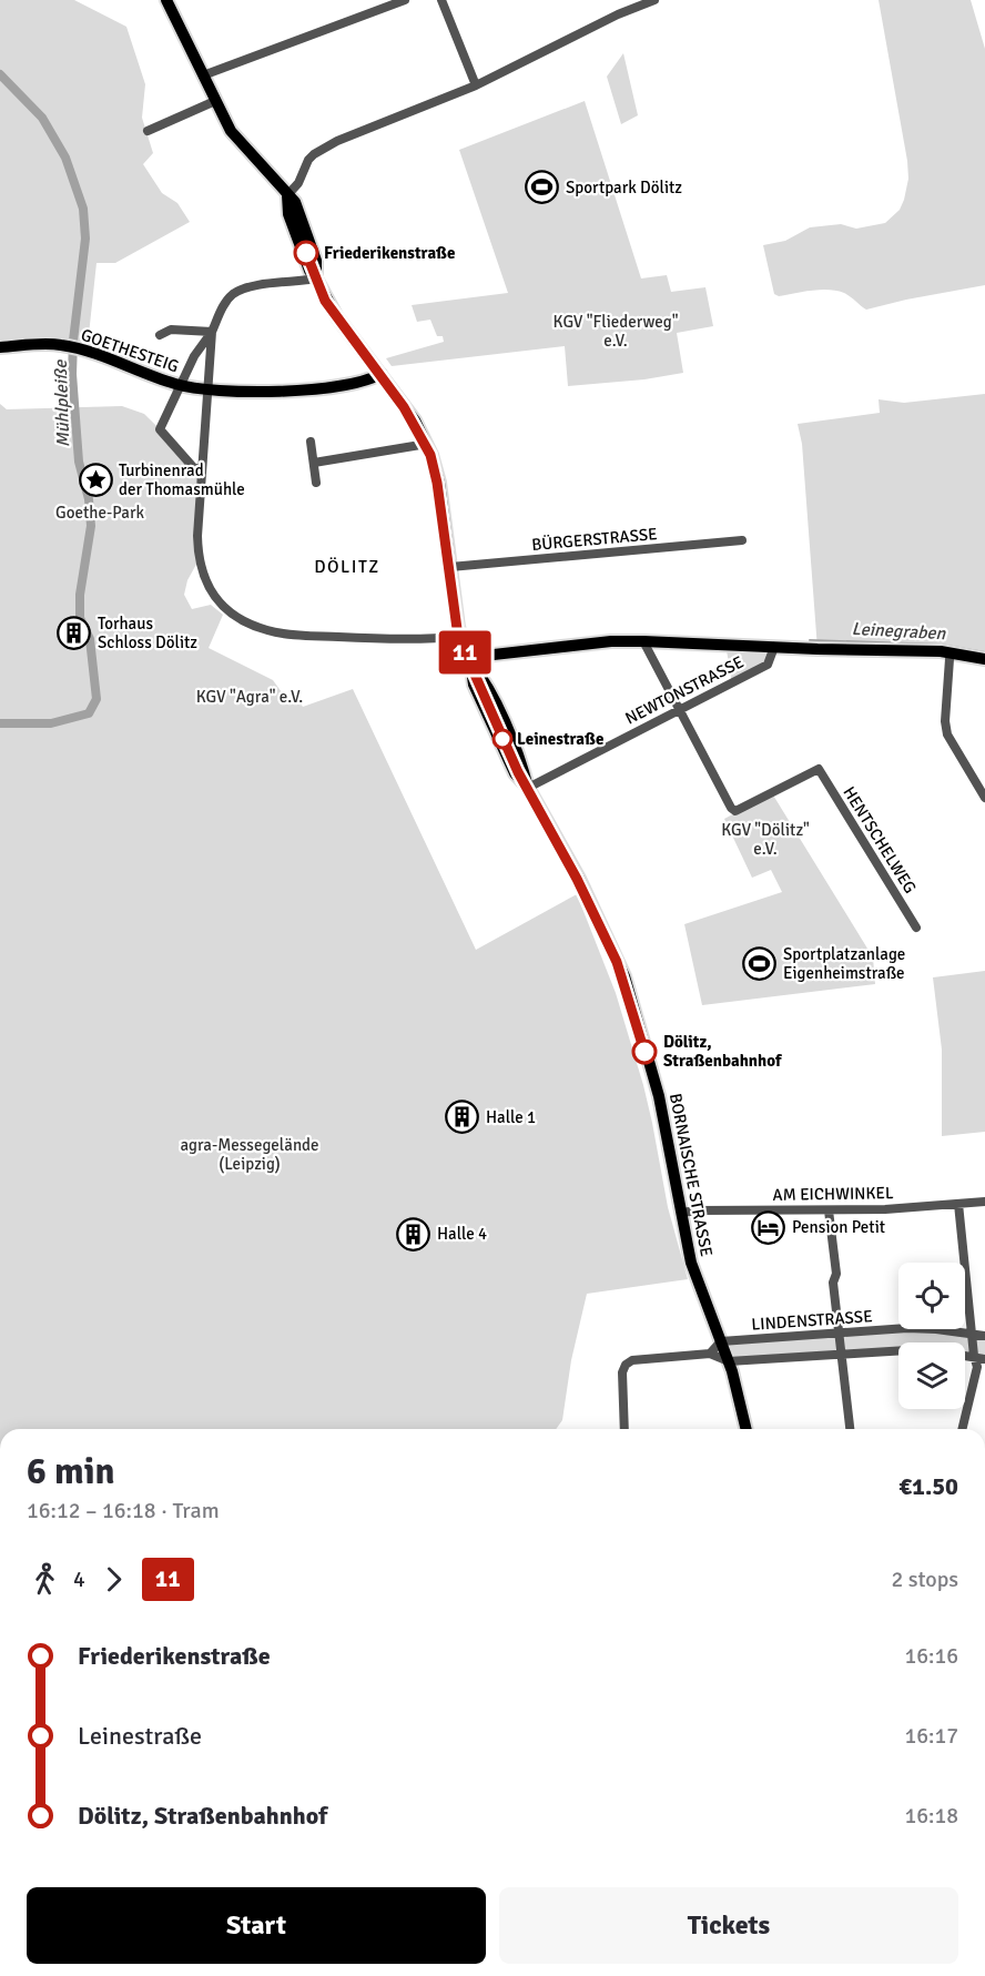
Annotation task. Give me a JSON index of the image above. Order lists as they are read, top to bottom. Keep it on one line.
{"streets":{"main road":["GOETHESTEIG","BORNAISCHE STRASSE"],"street":["BÜRGERSTRASSE","NEWTONSTRASSE","HENTSCHELWEG","AM EICHWINKEL","LINDENSTRASSE"]},"crossings":[["GOETHESTEIG","BORNAISCHE STRASSE"],["BÜRGERSTRASSE","BORNAISCHE STRASSE"],["NEWTONSTRASSE","HENTSCHELWEG"],["NEWTONSTRASSE","BORNAISCHE STRASSE"],["BORNAISCHE STRASSE","AM EICHWINKEL"],["BORNAISCHE STRASSE","LINDENSTRASSE"]],"districts":["DÖLITZ"],"water":["Mühlpleiße","Leinegraben"],"parks":["KGV \"Fliederweg\" e.V.","Goethe-Park","KGV \"Agra\" e.V.","KGV \"Dölitz\" e.V.","agra-Messegelände (Leipzig)"],"places":{"sports":["Sportpark Dölitz","Sportplatzanlage Eigenheimstraße"],"other":["Friederikenstraße","Leinestraße","Dölitz, Straßenbahnhof"],"place":["Turbinenrad der Thomasmühle"],"building":["Torhaus Schloss Dölitz","Halle 1","Halle 4"],"hotel":["Pension Petit"]},"lines":["tram line 11"],"page":{"on_map":"11","heading":["6 min","16:12 – 16:18 · Tram","€1.50"],"legs":["4","11","2 stops"],"list":[{"name":"Friederikenstraße","value":"16:16"},{"name":"Leinestraße","value":"16:17"},{"name":"Dölitz, Straßenbahnhof","value":"16:18"}],"buttons":["Start","Tickets"]}}
